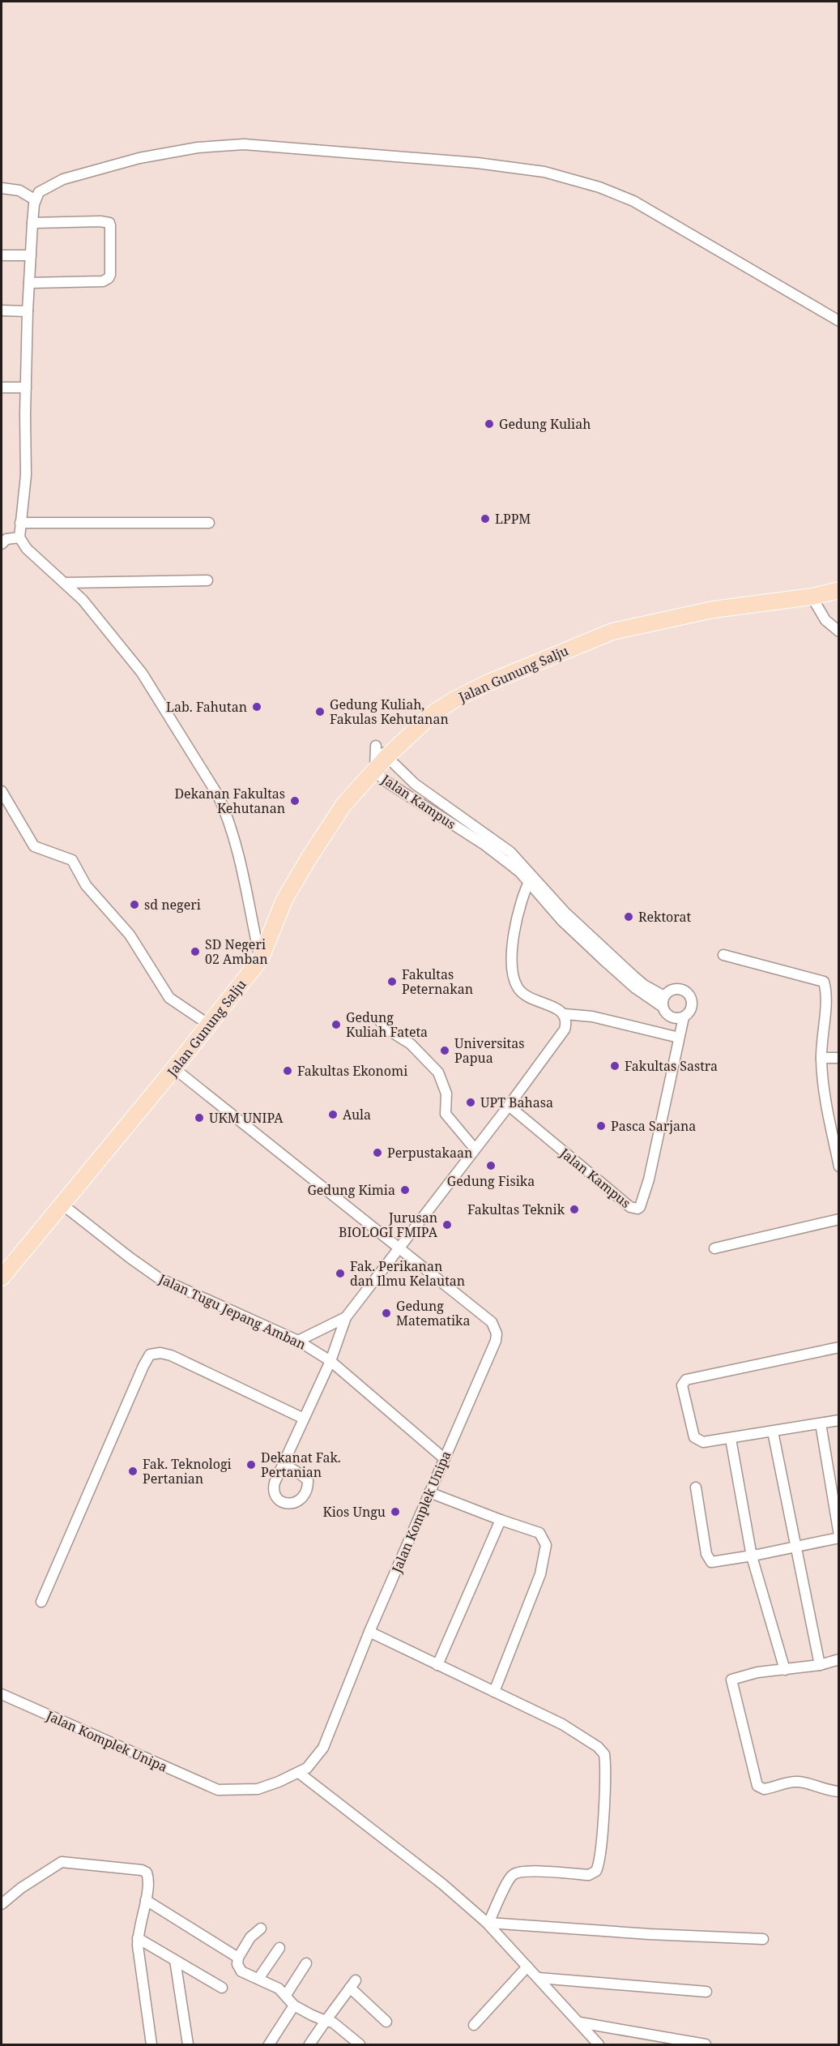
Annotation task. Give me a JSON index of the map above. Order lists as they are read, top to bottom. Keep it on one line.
{"streets":{"main road":["Jalan Gunung Salju"],"street":["Jalan Kampus","Jalan Tugu Jepang Amban","Jalan Komplek Unipa"]},"crossings":[["Jalan Gunung Salju","Jalan Kampus"],["Jalan Gunung Salju","Jalan Tugu Jepang Amban"],["Jalan Gunung Salju","Jalan Komplek Unipa"],["Jalan Tugu Jepang Amban","Jalan Komplek Unipa"]],"places":["Gedung Kuliah","LPPM","Lab. Fahutan","Gedung Kuliah, Fakulas Kehutanan","Dekanan Fakultas Kehutanan","sd negeri","Rektorat","SD Negeri 02 Amban","Fakultas Peternakan","Gedung Kuliah Fateta","Universitas Papua","Fakultas Sastra","Fakultas Ekonomi","UPT Bahasa","Aula","UKM UNIPA","Pasca Sarjana","Perpustakaan","Gedung Fisika","Gedung Kimia","Fakultas Teknik","Jurusan BIOLOGI FMIPA","Fak. Perikanan dan Ilmu Kelautan","Gedung Matematika","Dekanat Fak. Pertanian","Fak. Teknologi Pertanian","Kios Ungu"]}
